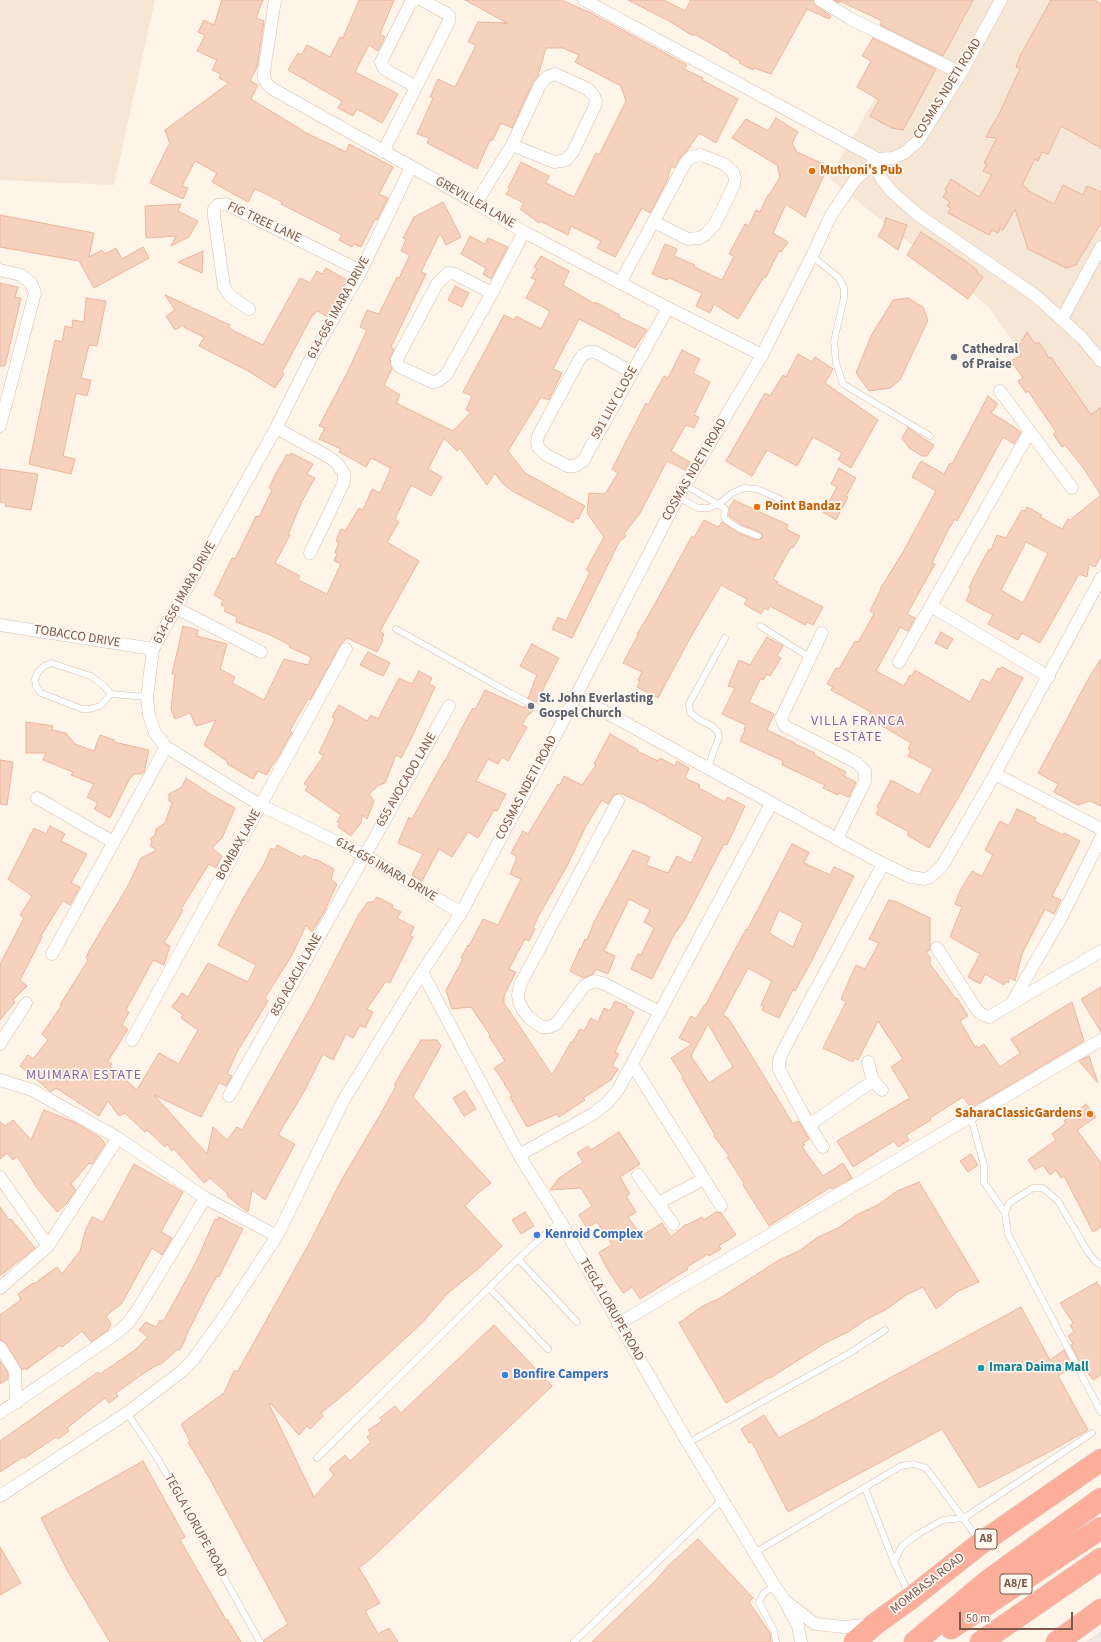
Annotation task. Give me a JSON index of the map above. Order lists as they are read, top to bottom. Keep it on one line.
{"streets":{"highway":["A8","MOMBASA ROAD","A8/E"],"street":["COSMAS NDETI ROAD","GREVILLEA LANE","FIG TREE LANE","614-656 IMARA DRIVE","591 LILY CLOSE","TOBACCO DRIVE","655 AVOCADO LANE","BOMBAX LANE","850 ACACIA LANE","TEGLA LORUPE ROAD"]},"crossings":[["COSMAS NDETI ROAD","GREVILLEA LANE"],["COSMAS NDETI ROAD","614-656 IMARA DRIVE"],["COSMAS NDETI ROAD","TEGLA LORUPE ROAD"],["GREVILLEA LANE","614-656 IMARA DRIVE"],["GREVILLEA LANE","591 LILY CLOSE"],["FIG TREE LANE","614-656 IMARA DRIVE"],["614-656 IMARA DRIVE","TOBACCO DRIVE"],["614-656 IMARA DRIVE","655 AVOCADO LANE"],["614-656 IMARA DRIVE","BOMBAX LANE"],["614-656 IMARA DRIVE","850 ACACIA LANE"],["655 AVOCADO LANE","850 ACACIA LANE"],["TEGLA LORUPE ROAD","MOMBASA ROAD"]],"districts":["VILLA FRANCA ESTATE","MUIMARA ESTATE"],"places":["Muthoni's Pub","Cathedral of Praise","Point Bandaz","St. John Everlasting Gospel Church","SaharaClassicGardens","Kenroid Complex","Imara Daima Mall","Bonfire Campers"],"scale_bar":"50 m"}
